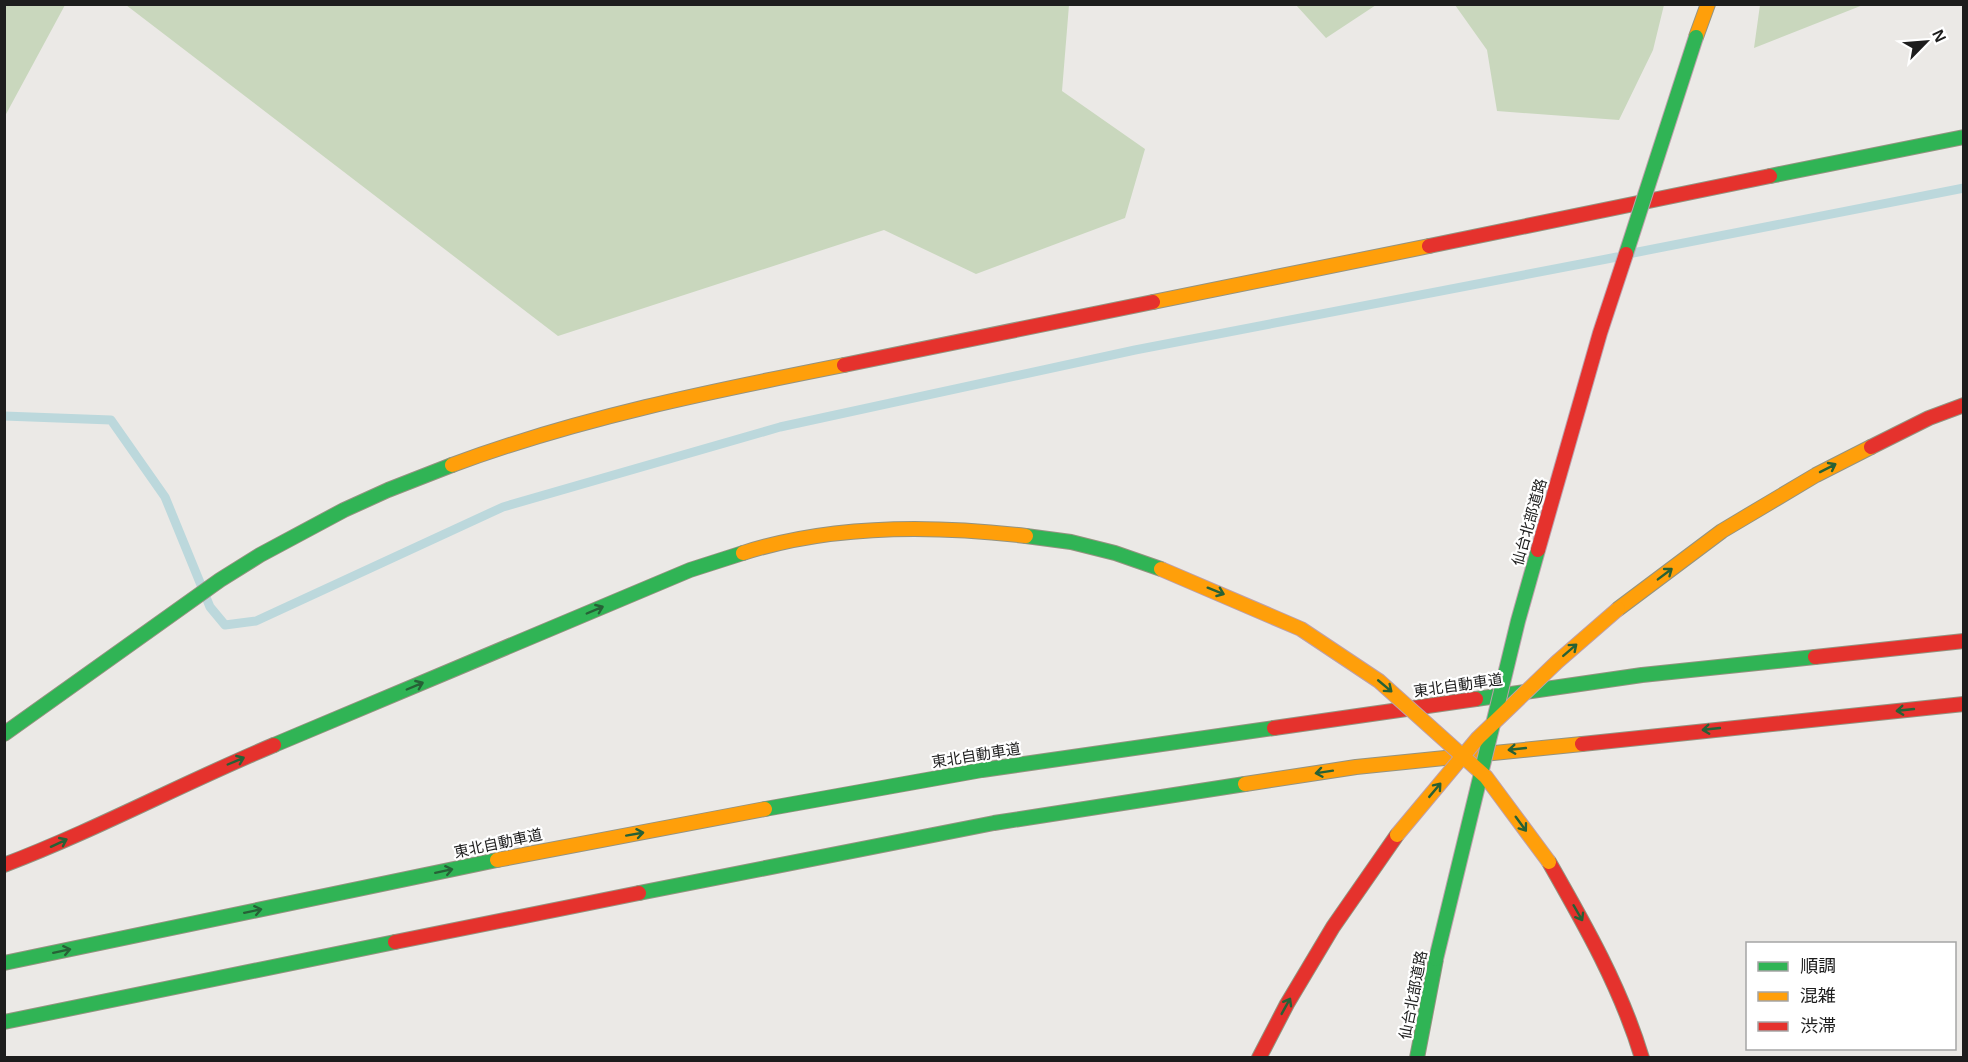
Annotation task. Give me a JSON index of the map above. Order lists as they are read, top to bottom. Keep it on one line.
{"streets":{"main road":["仙台北部道路","東北自動車道"]},"legend":["順調","混雑","渋滞"],"north":"top right"}
